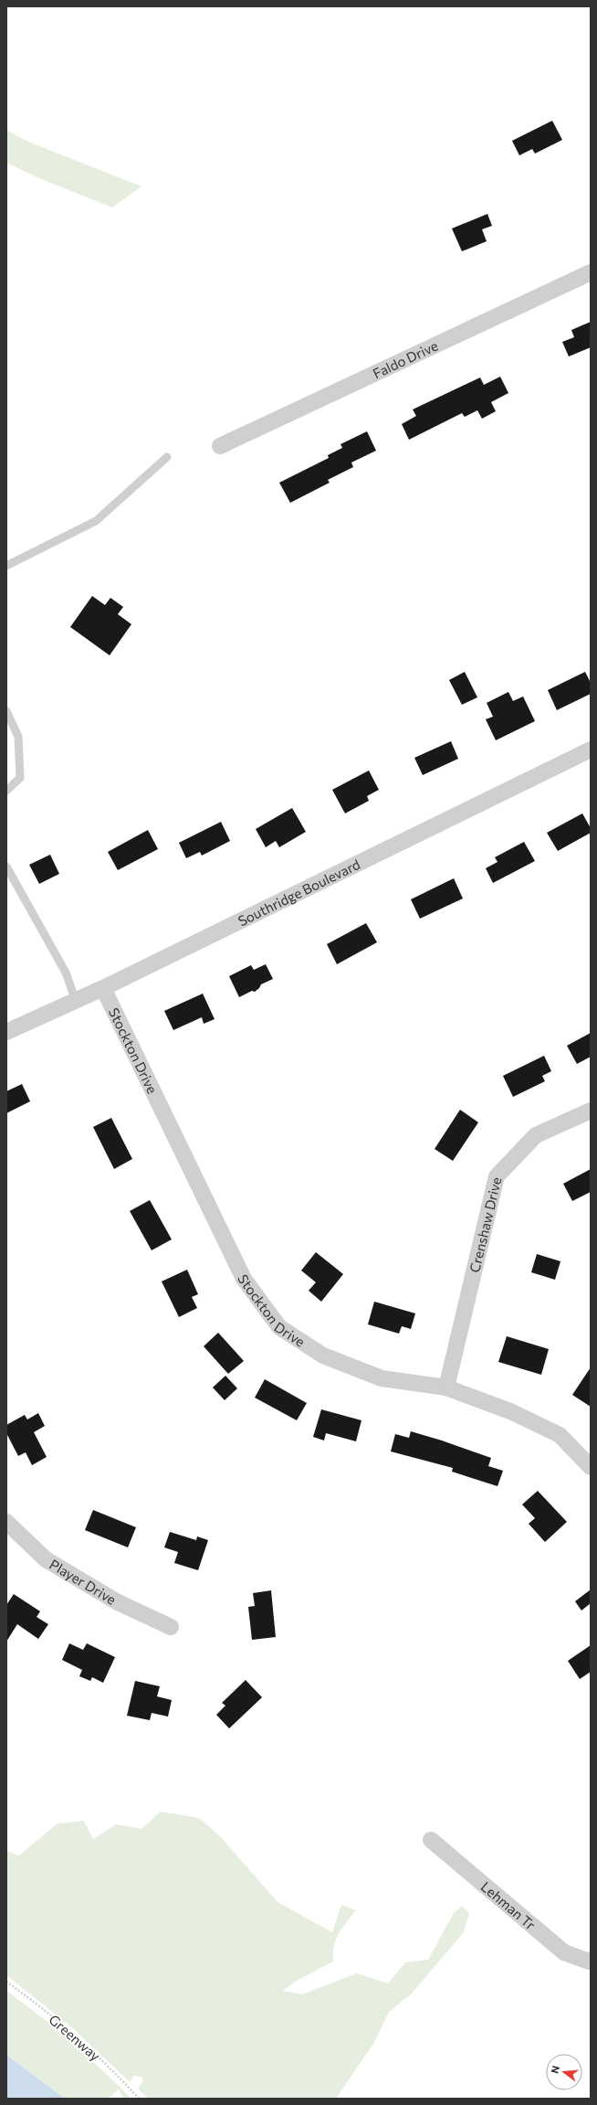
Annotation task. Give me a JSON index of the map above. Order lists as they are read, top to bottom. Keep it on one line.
{"streets":{"street":["Faldo Drive","Southridge Boulevard","Stockton Drive","Crenshaw Drive","Player Drive","Lehman Tr"],"path":["Greenway"]},"crossings":[["Southridge Boulevard","Stockton Drive"],["Stockton Drive","Crenshaw Drive"]],"north":"left"}
